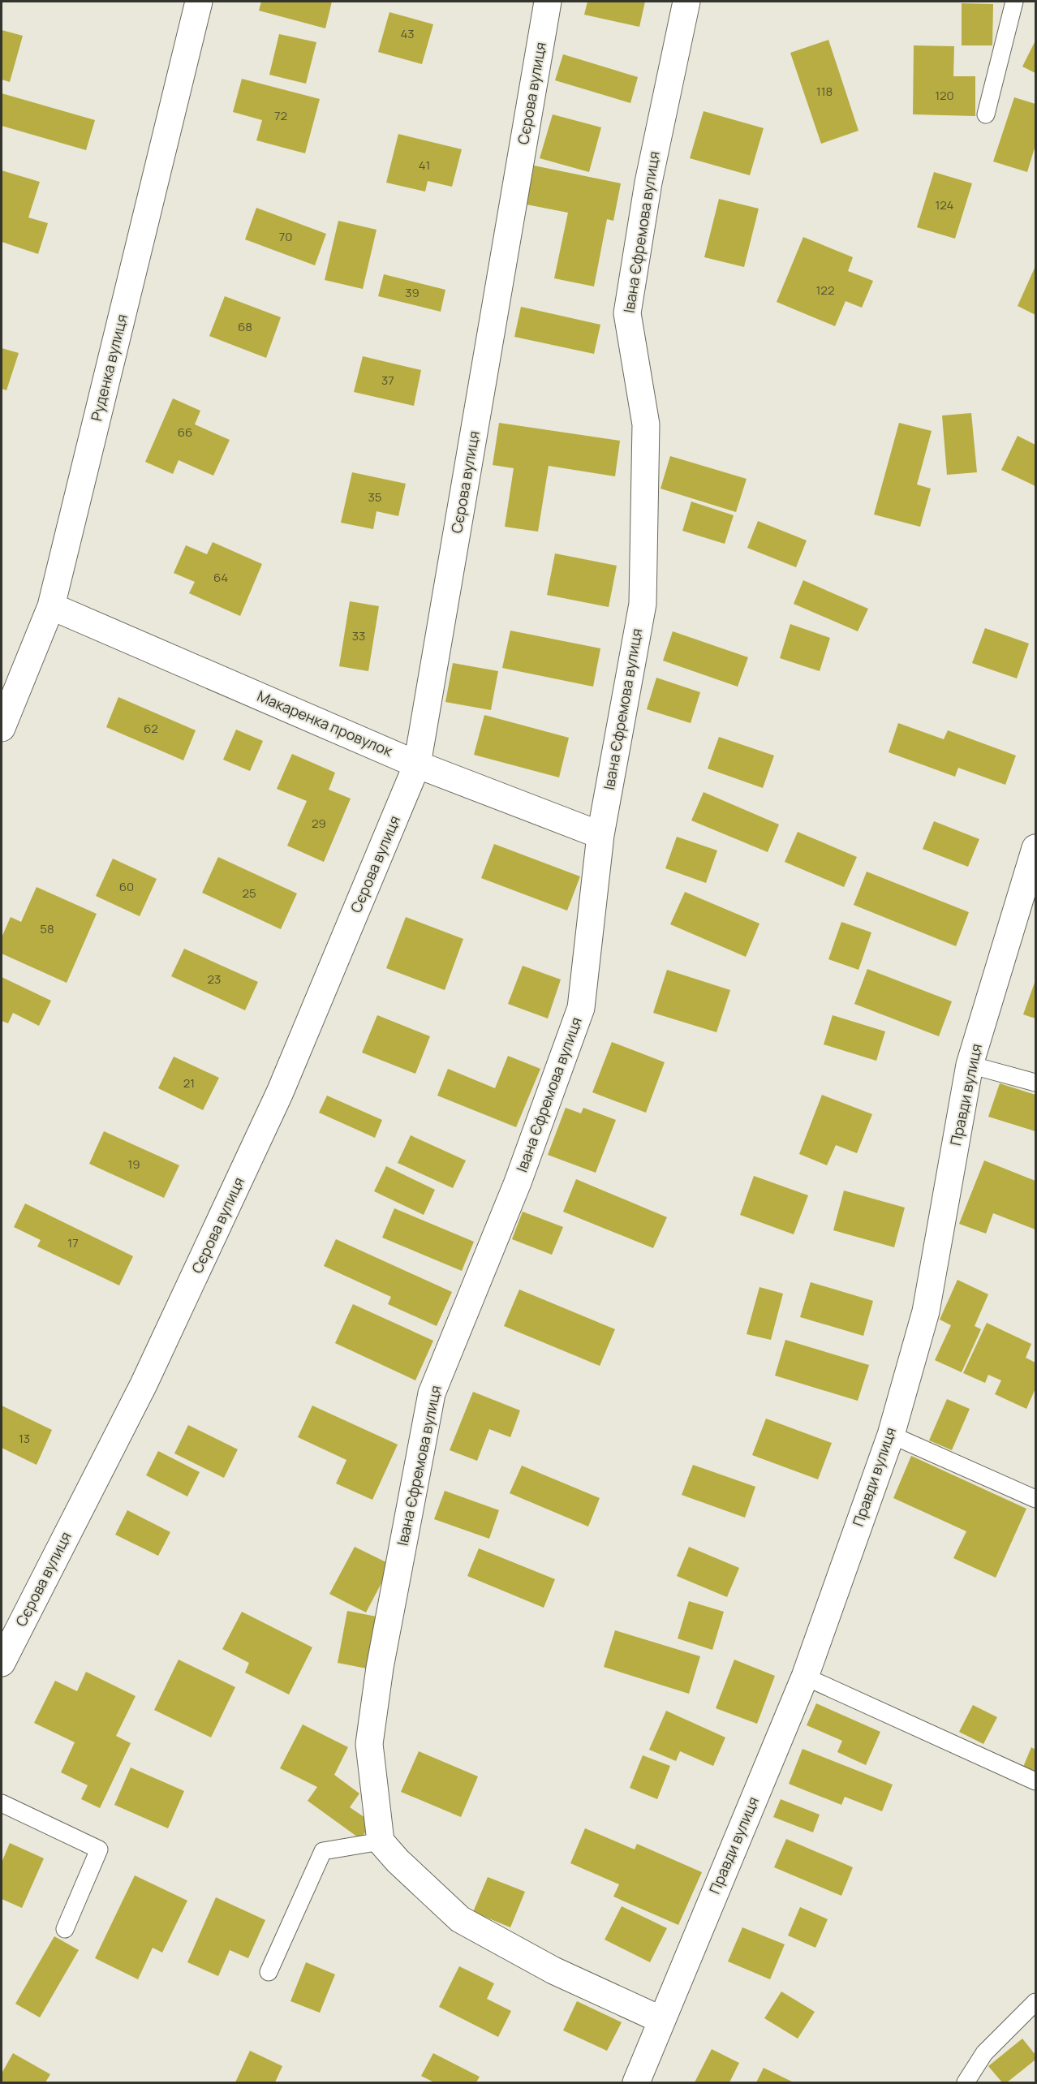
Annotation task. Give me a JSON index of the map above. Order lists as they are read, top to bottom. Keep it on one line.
{"streets":{"street":["Сєрова вулиця","Івана Єфремова вулиця","Руденка вулиця","Макаренка провулок","Правди вулиця"]},"crossings":[["Сєрова вулиця","Макаренка провулок"],["Івана Єфремова вулиця","Макаренка провулок"],["Руденка вулиця","Макаренка провулок"]],"house_numbers":["43","118","120","72","41","124","70","122","39","68","37","66","35","64","33","62","29","60","25","58","23","21","19","17","13"]}
